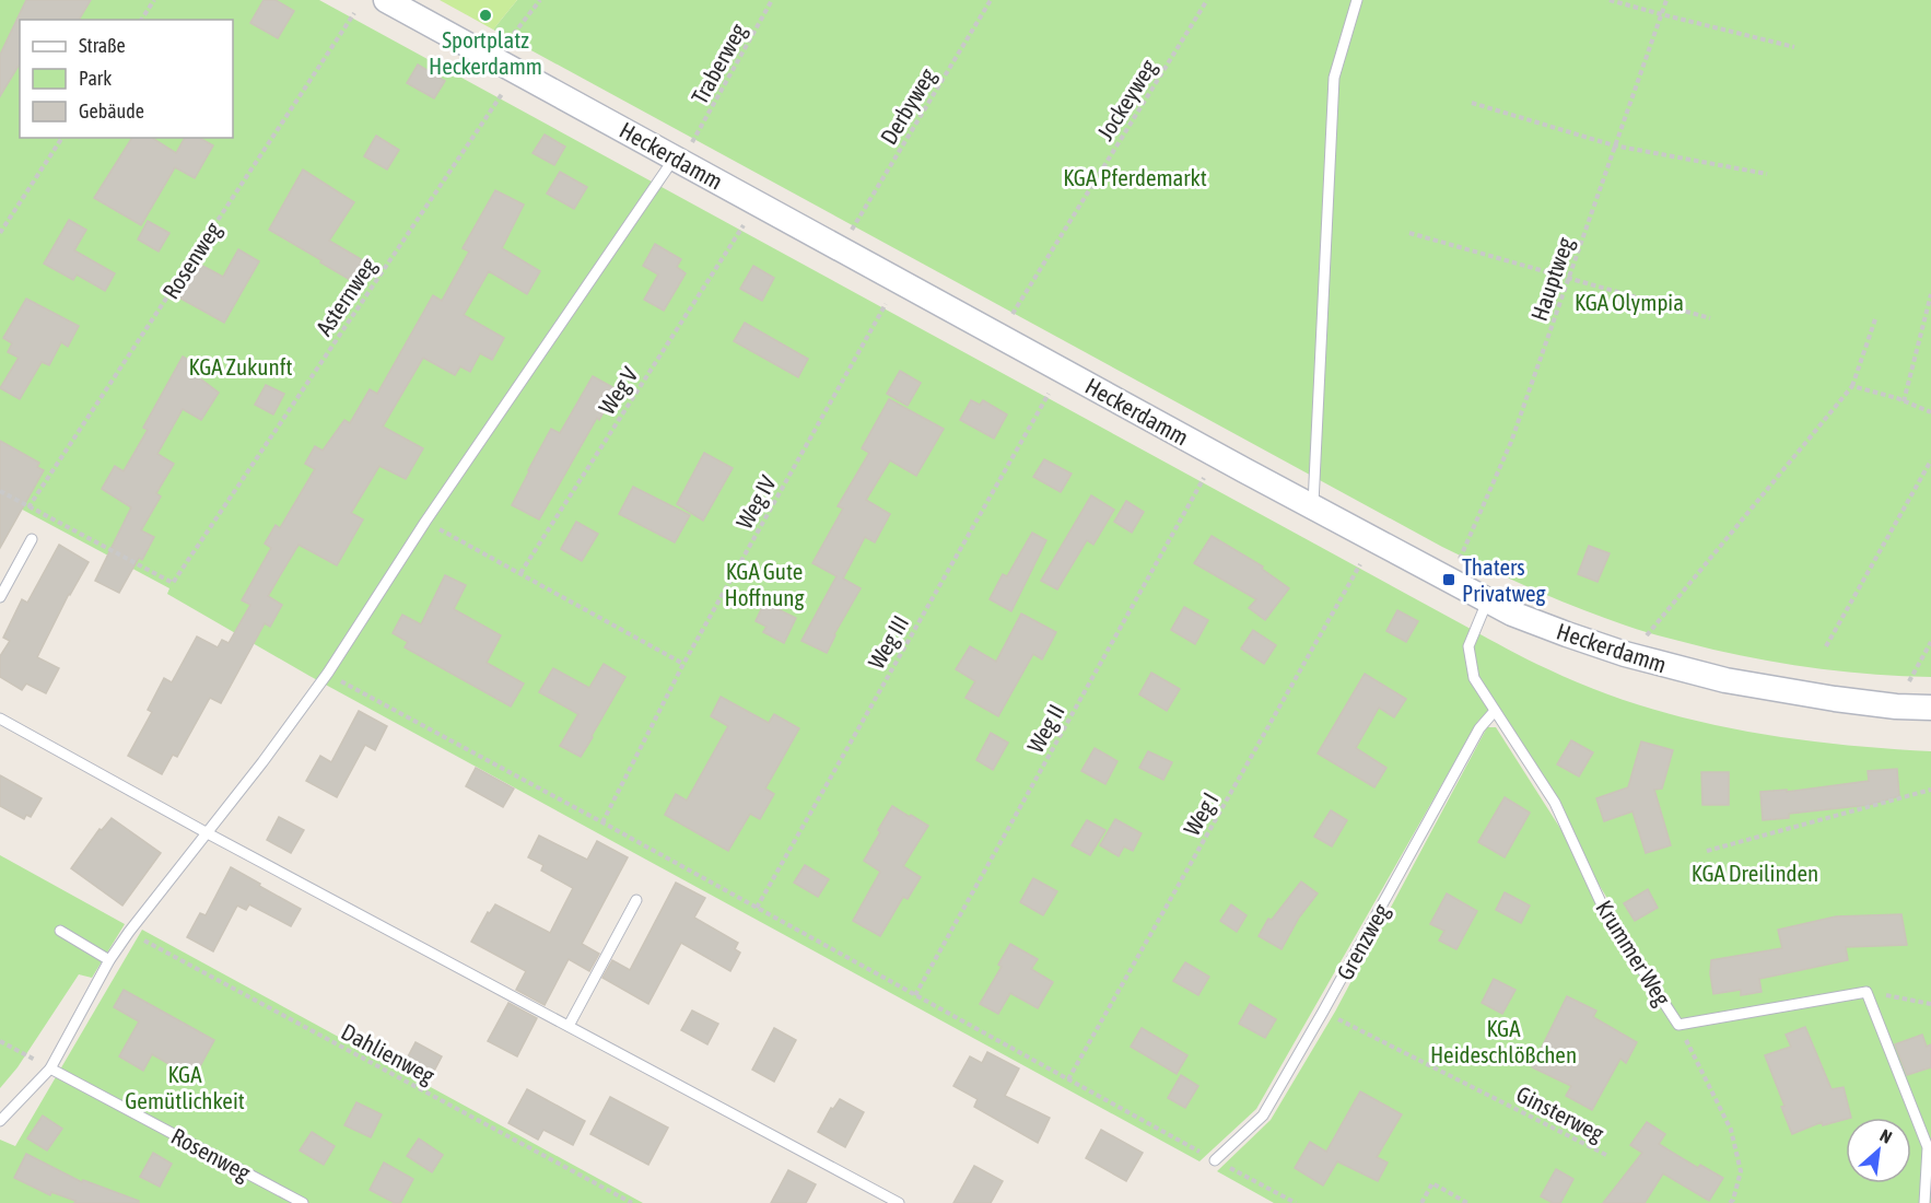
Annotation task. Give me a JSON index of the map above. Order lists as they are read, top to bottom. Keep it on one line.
{"streets":{"street":["Heckerdamm"],"lane":["Rosenweg","Grenzweg","Krummer Weg"],"path":["Traberweg","Jockeyweg","Derbyweg","Hauptweg","Asternweg","Weg V","Weg IV","Weg III","Weg II","Weg I","Dahlienweg","Ginsterweg"]},"crossings":[["Traberweg","Heckerdamm"],["Heckerdamm","Krummer Weg"],["Rosenweg","Asternweg"],["Grenzweg","Krummer Weg"],["Grenzweg","Ginsterweg"]],"parks":["KGA Pferdemarkt","KGA Olympia","KGA Zukunft","KGA Gute Hoffnung","KGA Dreilinden","KGA Heideschlößchen","KGA Gemütlichkeit"],"places":{"other":["Sportplatz Heckerdamm"],"transit":["Thaters Privatweg"]},"legend":["Straße","Park","Gebäude"],"north":"top right"}
